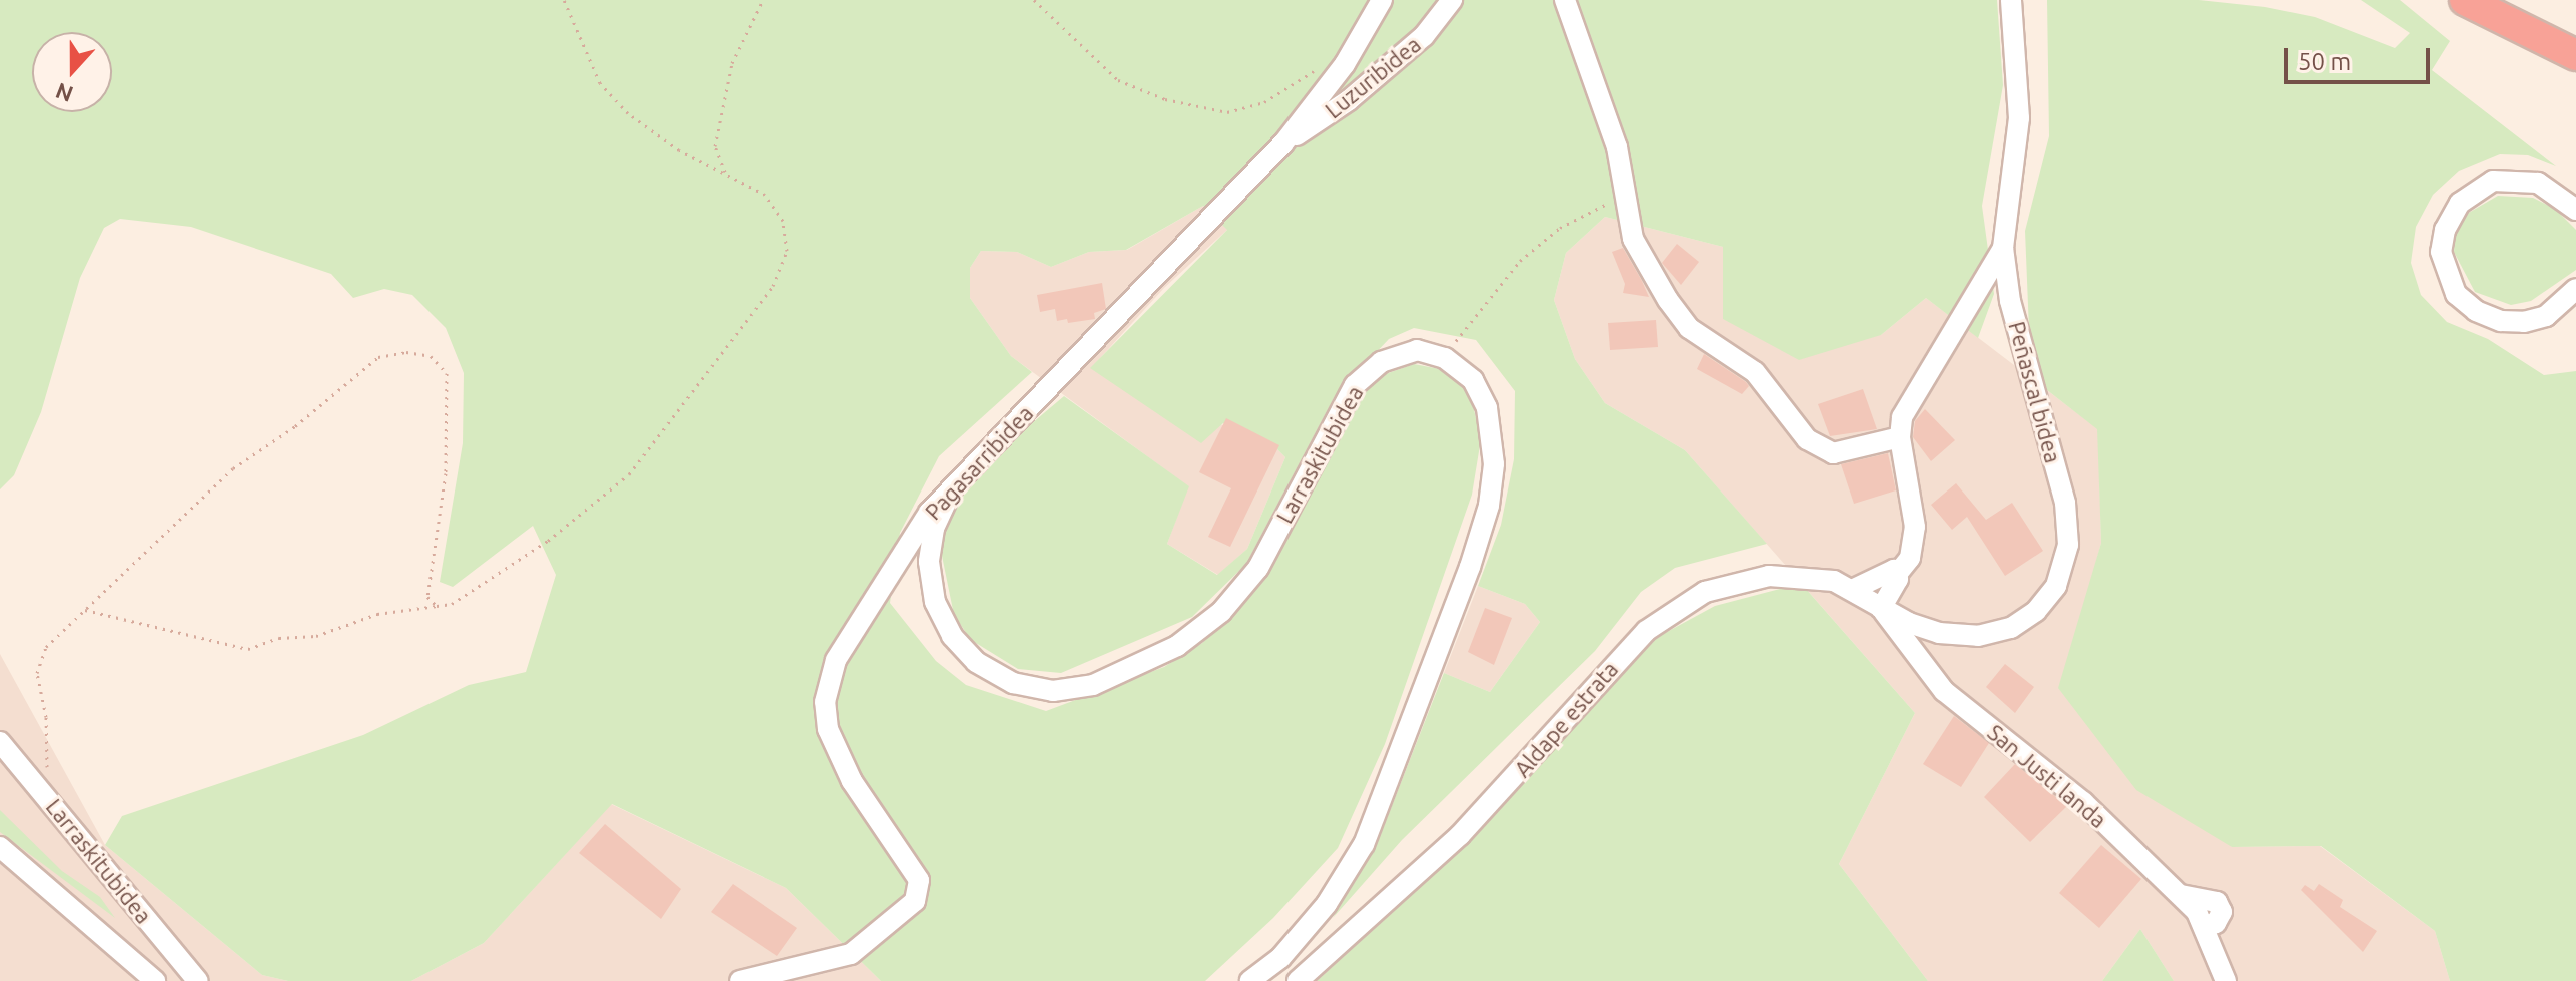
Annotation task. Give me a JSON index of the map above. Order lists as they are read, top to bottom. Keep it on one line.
{"streets":{"street":["Luzuribidea","Peñascal bidea","Larraskitubidea","Pagasarribidea","Aldape estrata","San Justi landa"]},"crossings":[["Luzuribidea","Pagasarribidea"],["Peñascal bidea","Aldape estrata"],["Peñascal bidea","San Justi landa"],["Larraskitubidea","Pagasarribidea"],["Aldape estrata","San Justi landa"]],"scale_bar":"50 m","north":"bottom"}
